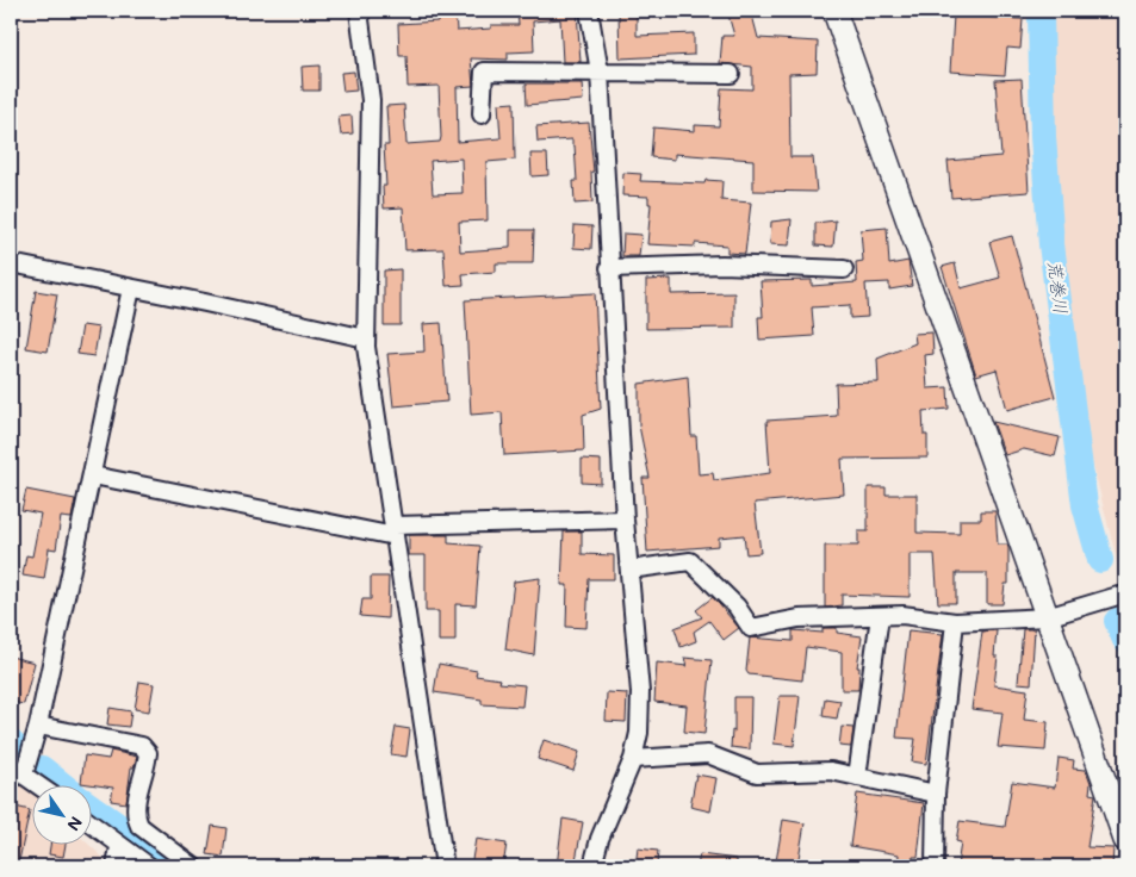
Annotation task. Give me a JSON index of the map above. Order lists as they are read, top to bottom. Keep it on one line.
{"water":["荒巻川"],"north":"bottom right"}
